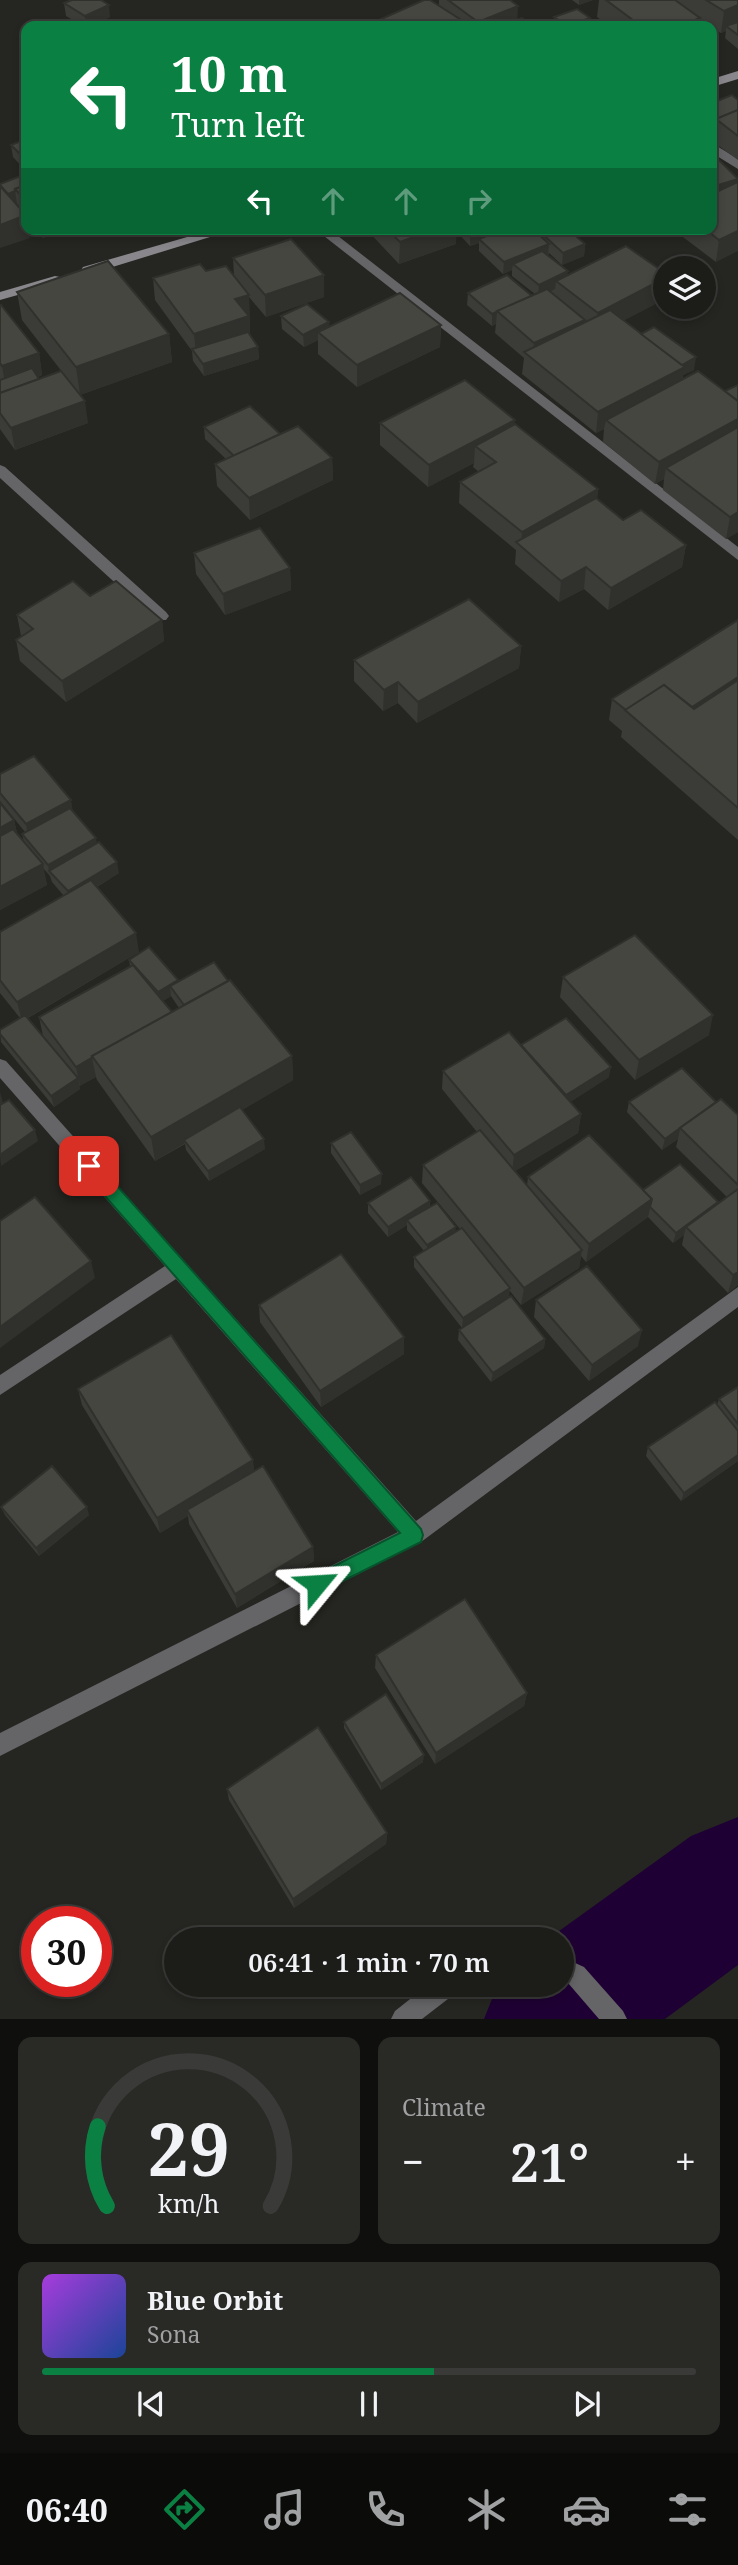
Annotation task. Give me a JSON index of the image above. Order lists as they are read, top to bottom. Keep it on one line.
{"page":{"turn":["10 m","Turn left"],"limit":"30","trip":"06:41 · 1 min · 70 m","tile":"Climate","heat":["−","21°","+"],"song":["Blue Orbit","Sona"],"tabs":"06:40","gauge":["29","km/h"]}}
